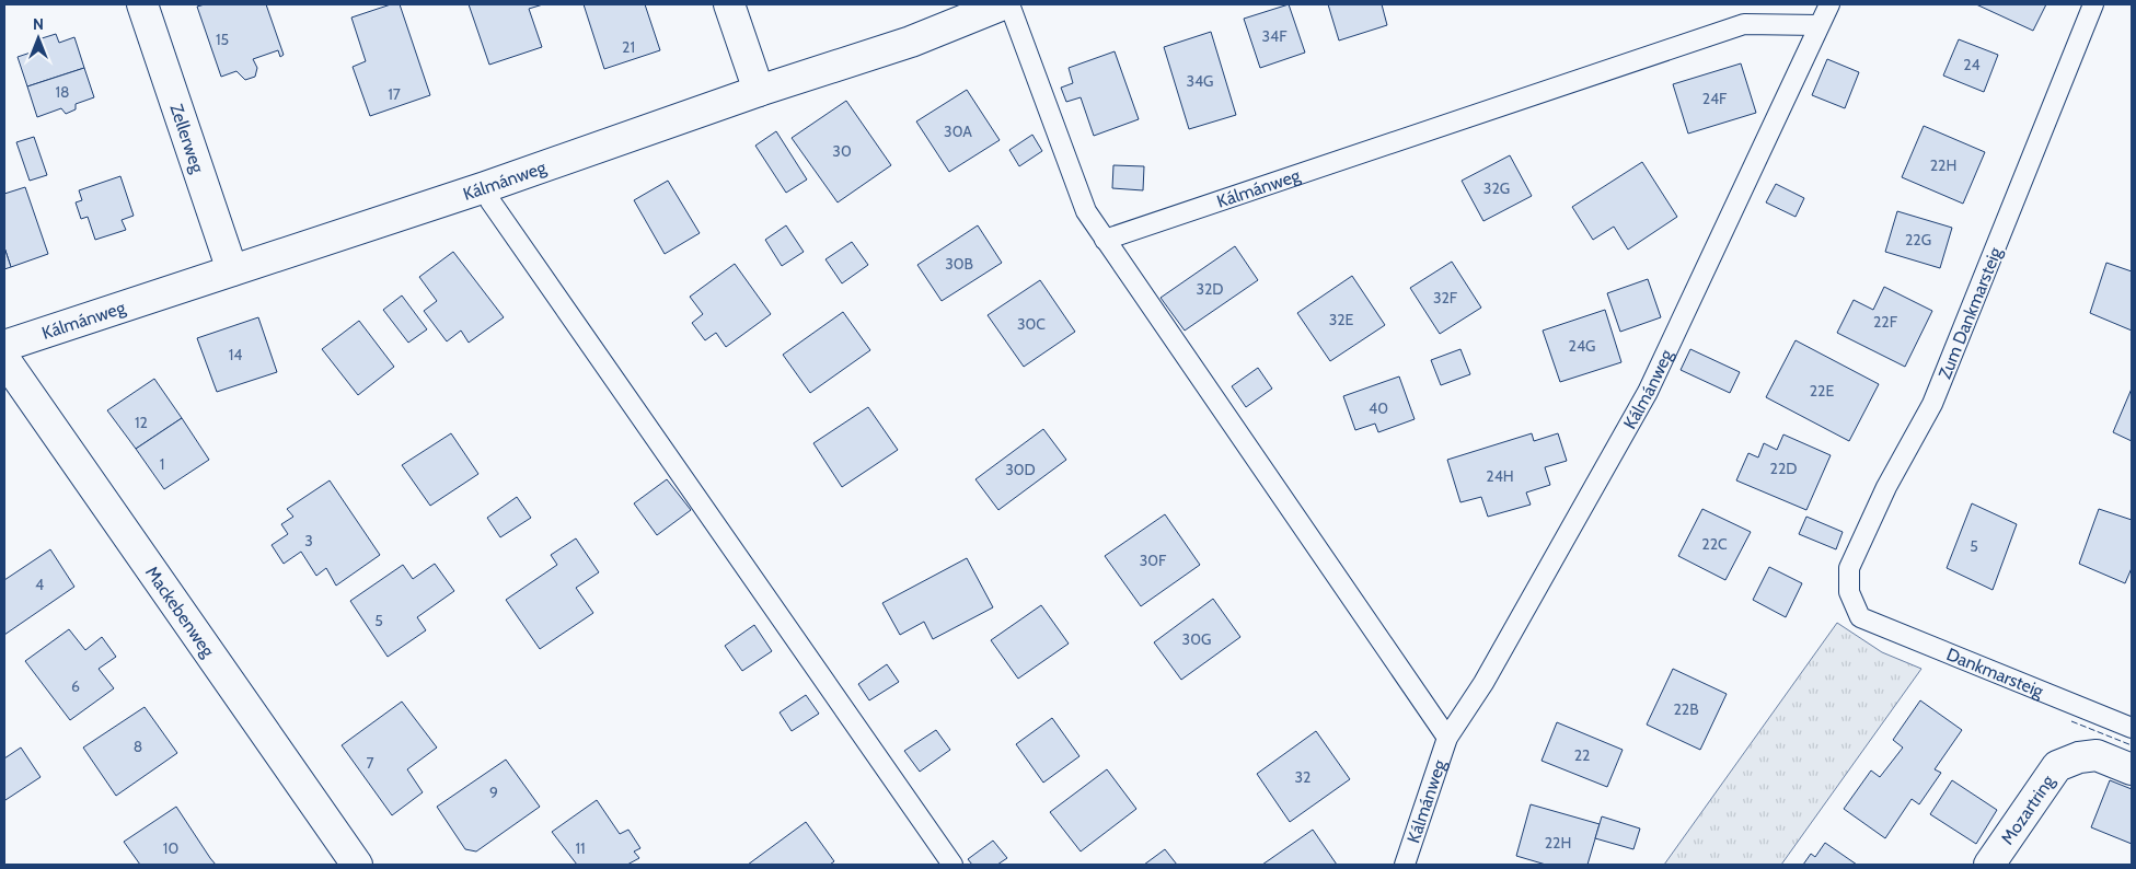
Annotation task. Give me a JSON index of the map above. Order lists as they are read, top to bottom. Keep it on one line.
{"streets":{"street":["Zellerweg","Kálmánweg","Mackebenweg","Mozartring"],"lane":["Zum Dankmarsteig","Dankmarsteig"]},"crossings":[["Zellerweg","Kálmánweg"],["Zum Dankmarsteig","Dankmarsteig"]],"house_numbers":["34F","15","21","24","34G","18","17","24F","30A","30","22H","32G","22G","30B","32D","32F","32E","22F","30C","24G","14","22E","40","12","1","22D","30D","24H","3","22C","5","30F","4","5","30G","6","22B","8","22","7","32","9","22H","10","11"],"north":"top"}
